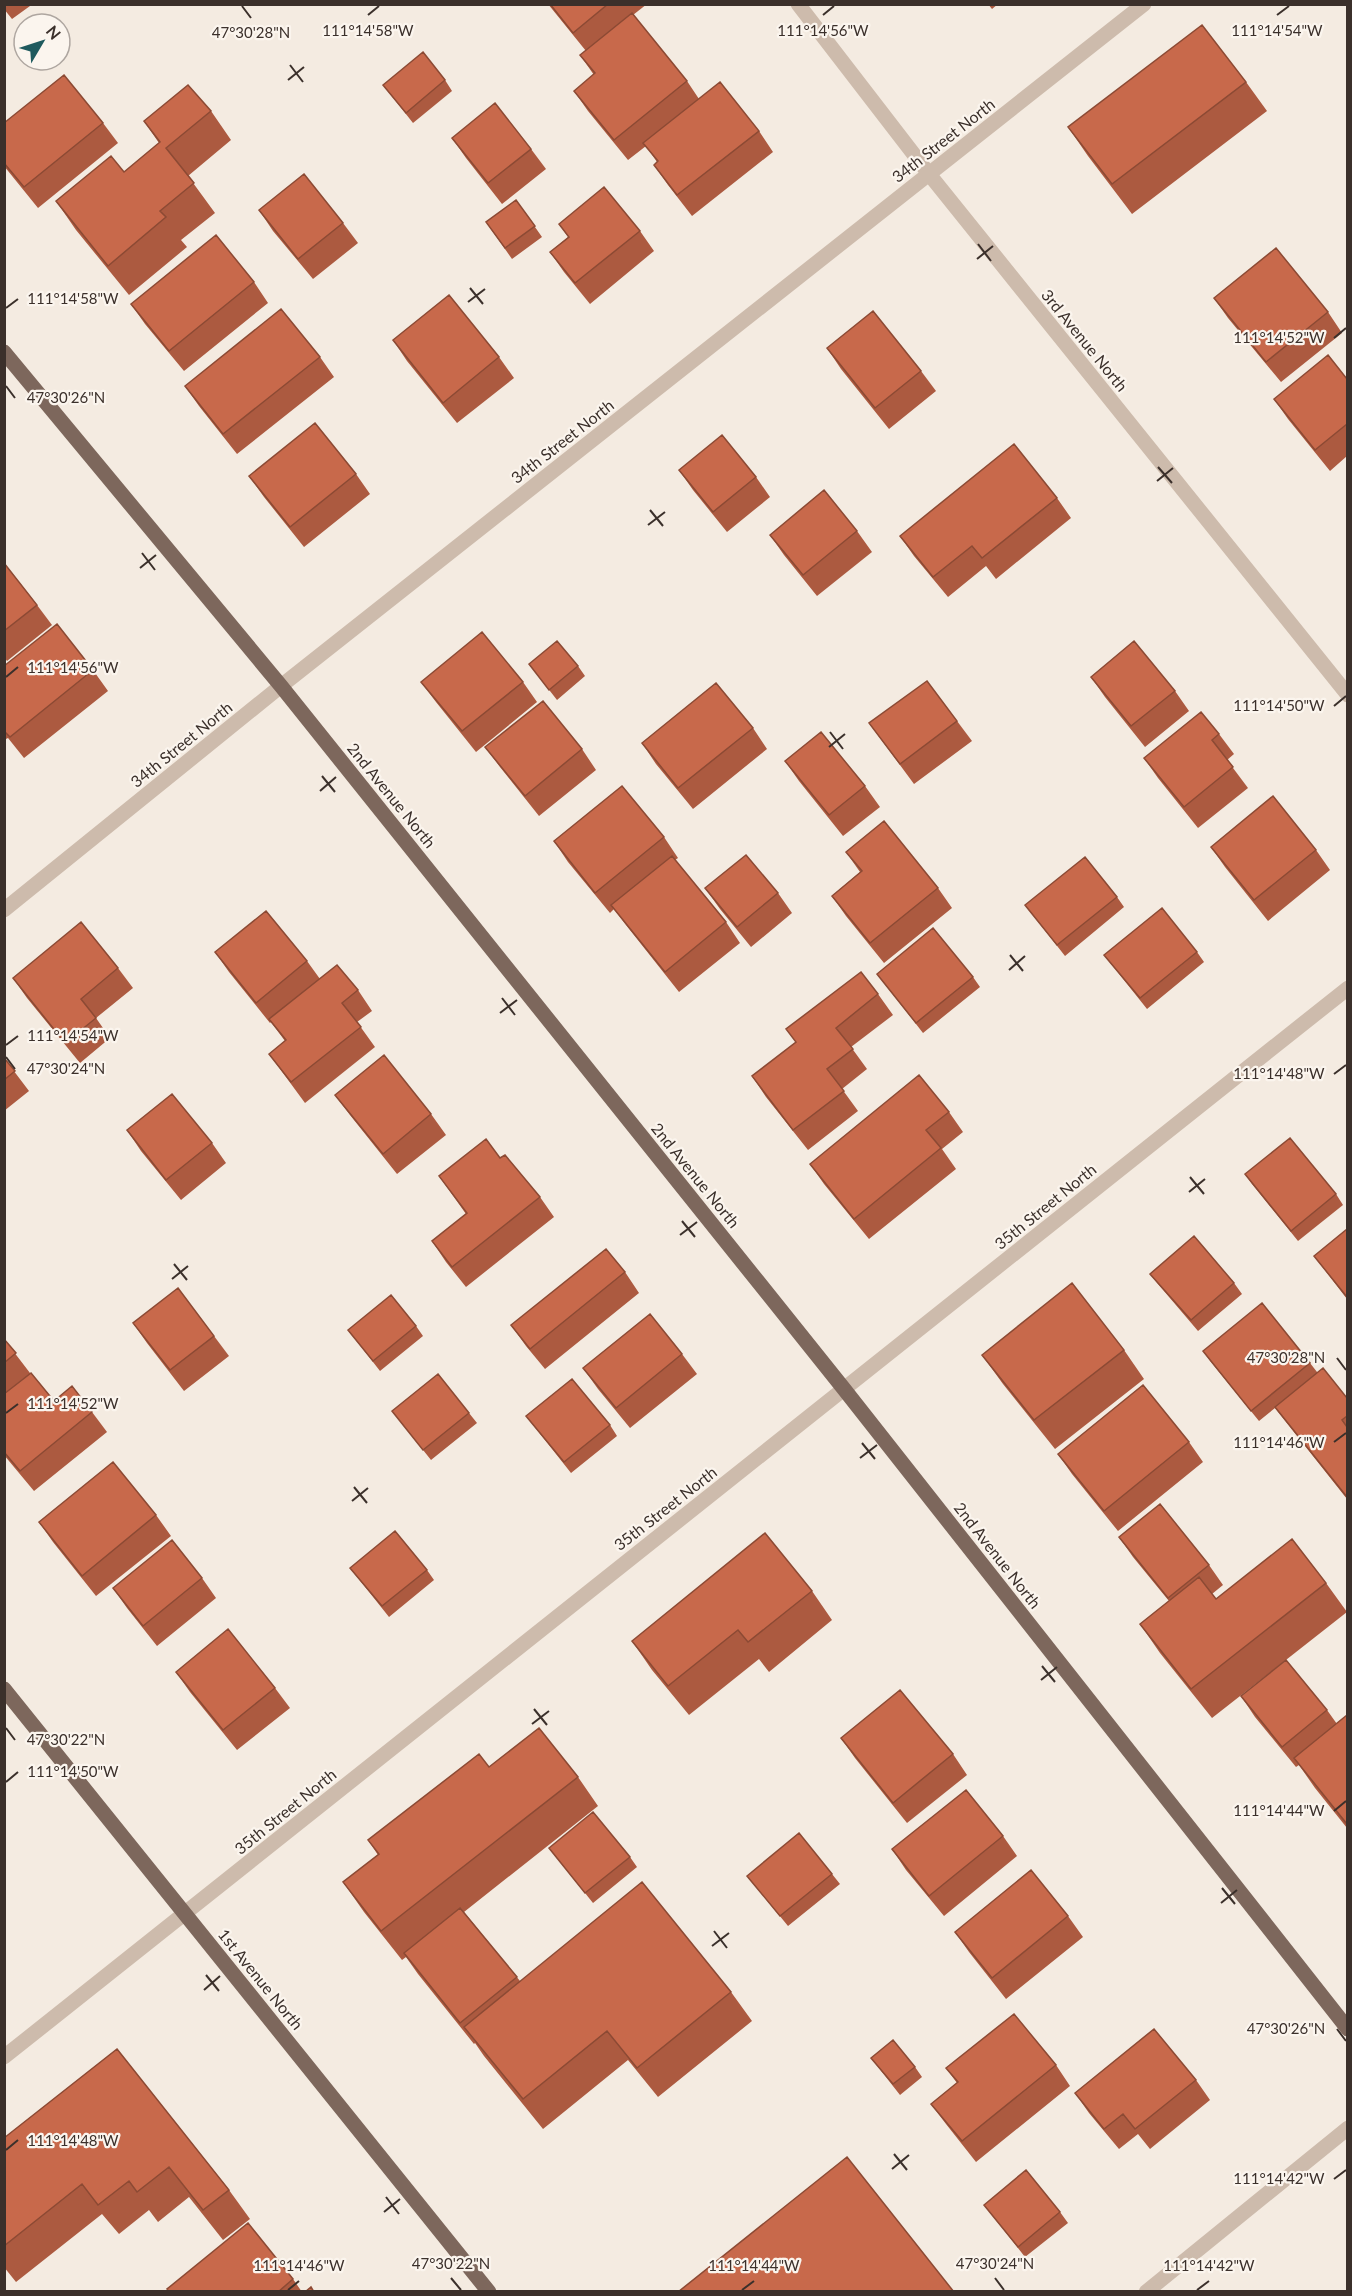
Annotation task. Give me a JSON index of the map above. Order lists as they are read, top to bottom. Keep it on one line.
{"streets":{"main road":["2nd Avenue North","1st Avenue North"],"street":["34th Street North","3rd Avenue North","35th Street North"]},"crossings":[["34th Street North","3rd Avenue North"],["34th Street North","2nd Avenue North"],["2nd Avenue North","35th Street North"],["35th Street North","1st Avenue North"]],"north":"top right","coordinates":["111°14'54\"W","111°14'58\"W","111°14'56\"W","47°30'28\"N","111°14'52\"W","47°30'26\"N","111°14'50\"W","47°30'24\"N","111°14'48\"W","111°14'46\"W","47°30'22\"N","111°14'44\"W","111°14'42\"W"]}
